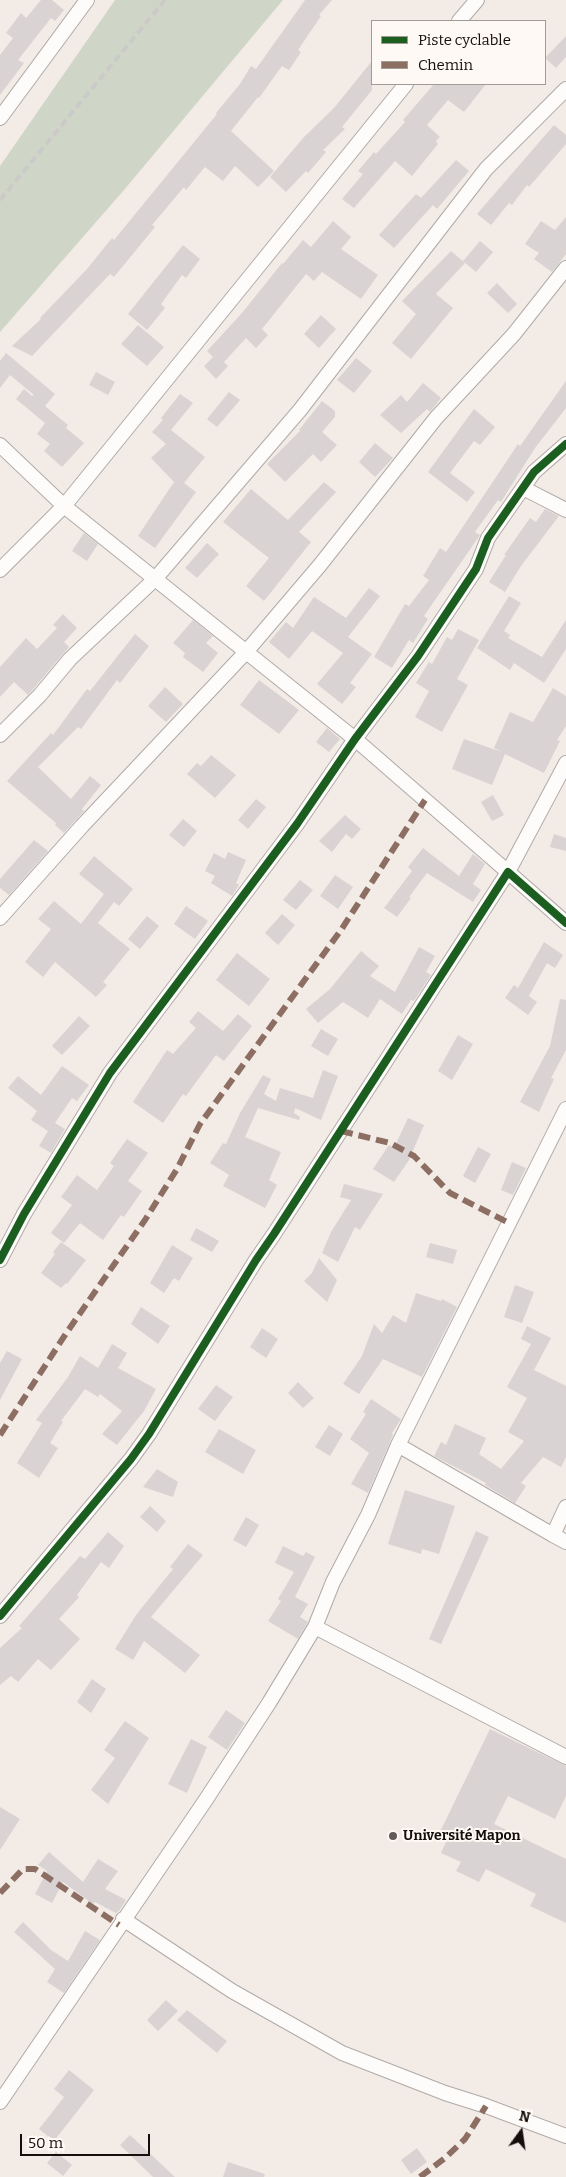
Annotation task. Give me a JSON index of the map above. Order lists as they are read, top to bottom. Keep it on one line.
{"places":["Université Mapon"],"legend":["Piste cyclable","Chemin"],"scale_bar":"50 m","north":"top"}
